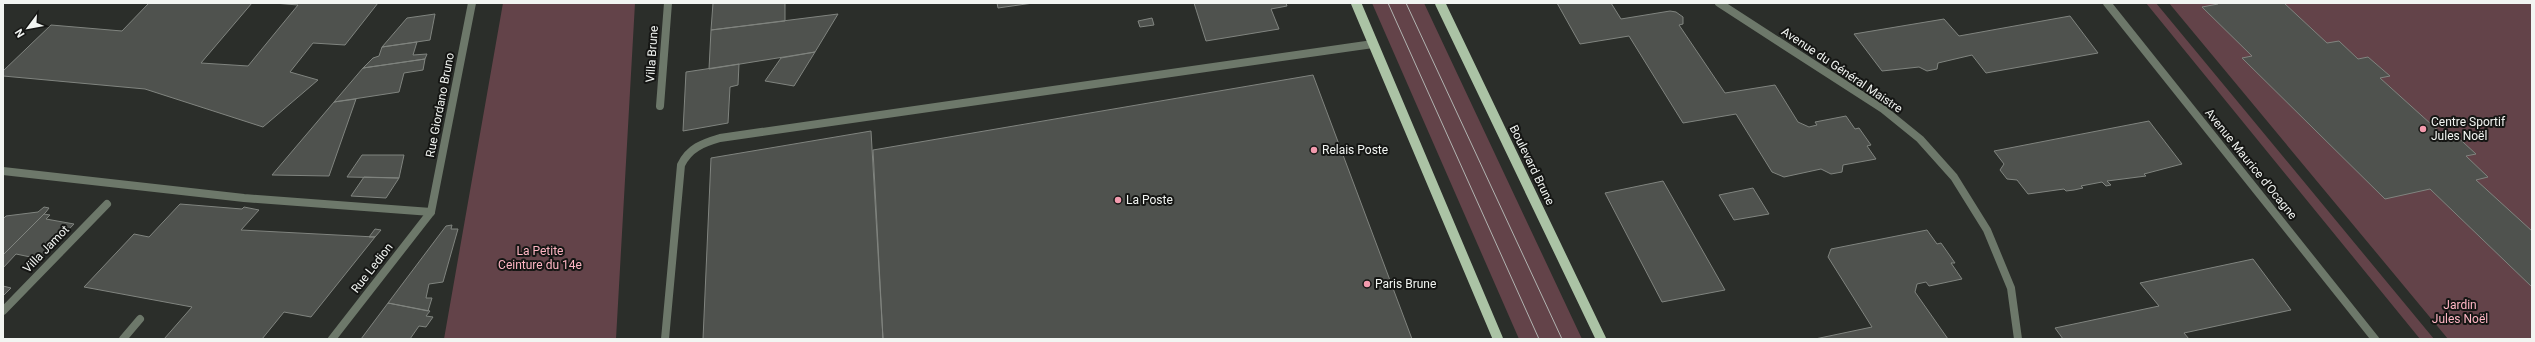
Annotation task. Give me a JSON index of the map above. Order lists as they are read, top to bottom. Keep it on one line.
{"streets":{"main road":["Boulevard Brune"],"street":["Villa Brune","Avenue du Général Maistre","Rue Giordano Bruno","Avenue Maurice d'Ocagne","Villa Jamot","Rue Ledion"]},"crossings":[["Rue Giordano Bruno","Rue Ledion"]],"parks":["La Petite Ceinture du 14e","Jardin Jules Noël"],"places":["Centre Sportif Jules Noël","Relais Poste","La Poste","Paris Brune"],"north":"bottom left"}
